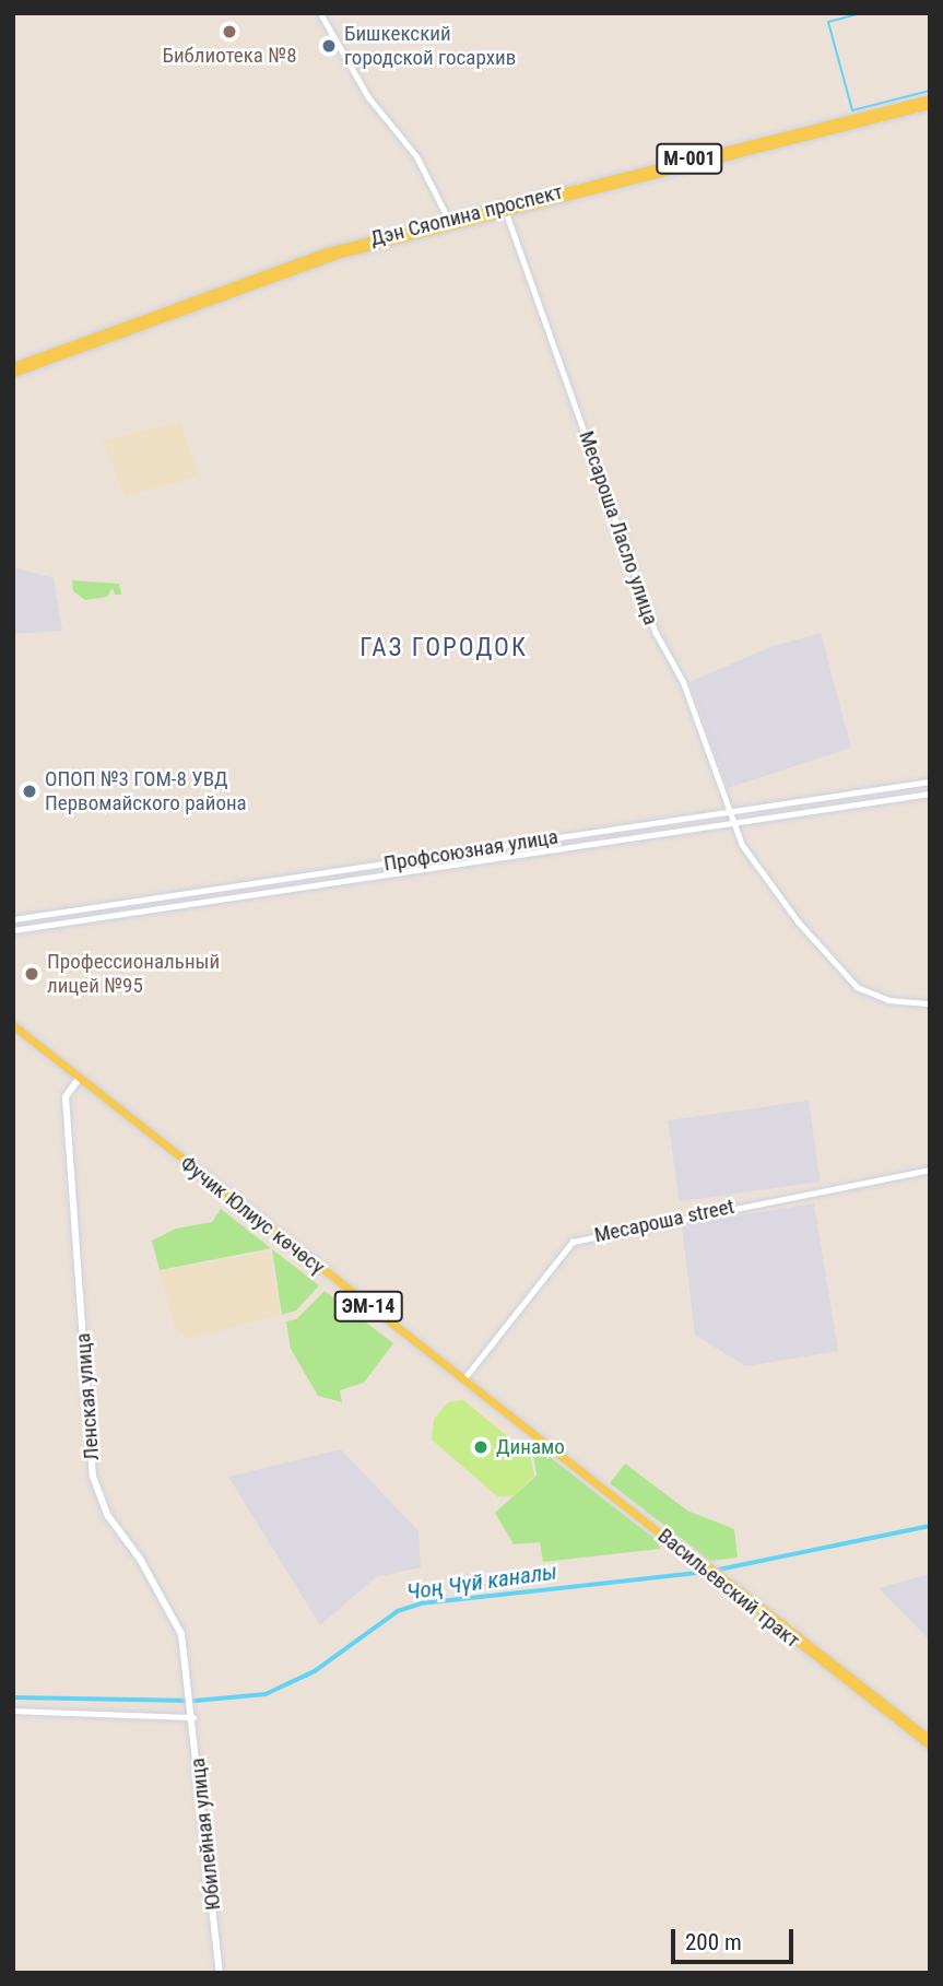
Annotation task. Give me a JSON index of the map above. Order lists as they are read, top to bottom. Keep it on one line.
{"streets":{"main road":["M-001","Дэн Сяопина проспект","Фучик Юлиус көчөсү","ЭМ-14","Ленская улица","Васильевский тракт","Юбилейная улица"],"street":["Месароша Ласло улица","Профсоюзная улица","Месароша street"]},"crossings":[["Дэн Сяопина проспект","Месароша Ласло улица"],["Месароша Ласло улица","Профсоюзная улица"],["Фучик Юлиус көчөсү","Месароша street"],["Фучик Юлиус көчөсү","Ленская улица"],["Фучик Юлиус көчөсү","Васильевский тракт"],["Ленская улица","Юбилейная улица"]],"districts":["ГАЗ ГОРОДОК"],"water":["Чоң Чүй каналы"],"places":["Библиотека №8","Бишкекский городской госархив","ОПОП №3 ГОМ-8 УВД Первомайского района","Профессиональный лицей №95","Динамо"],"scale_bar":"200 m"}
